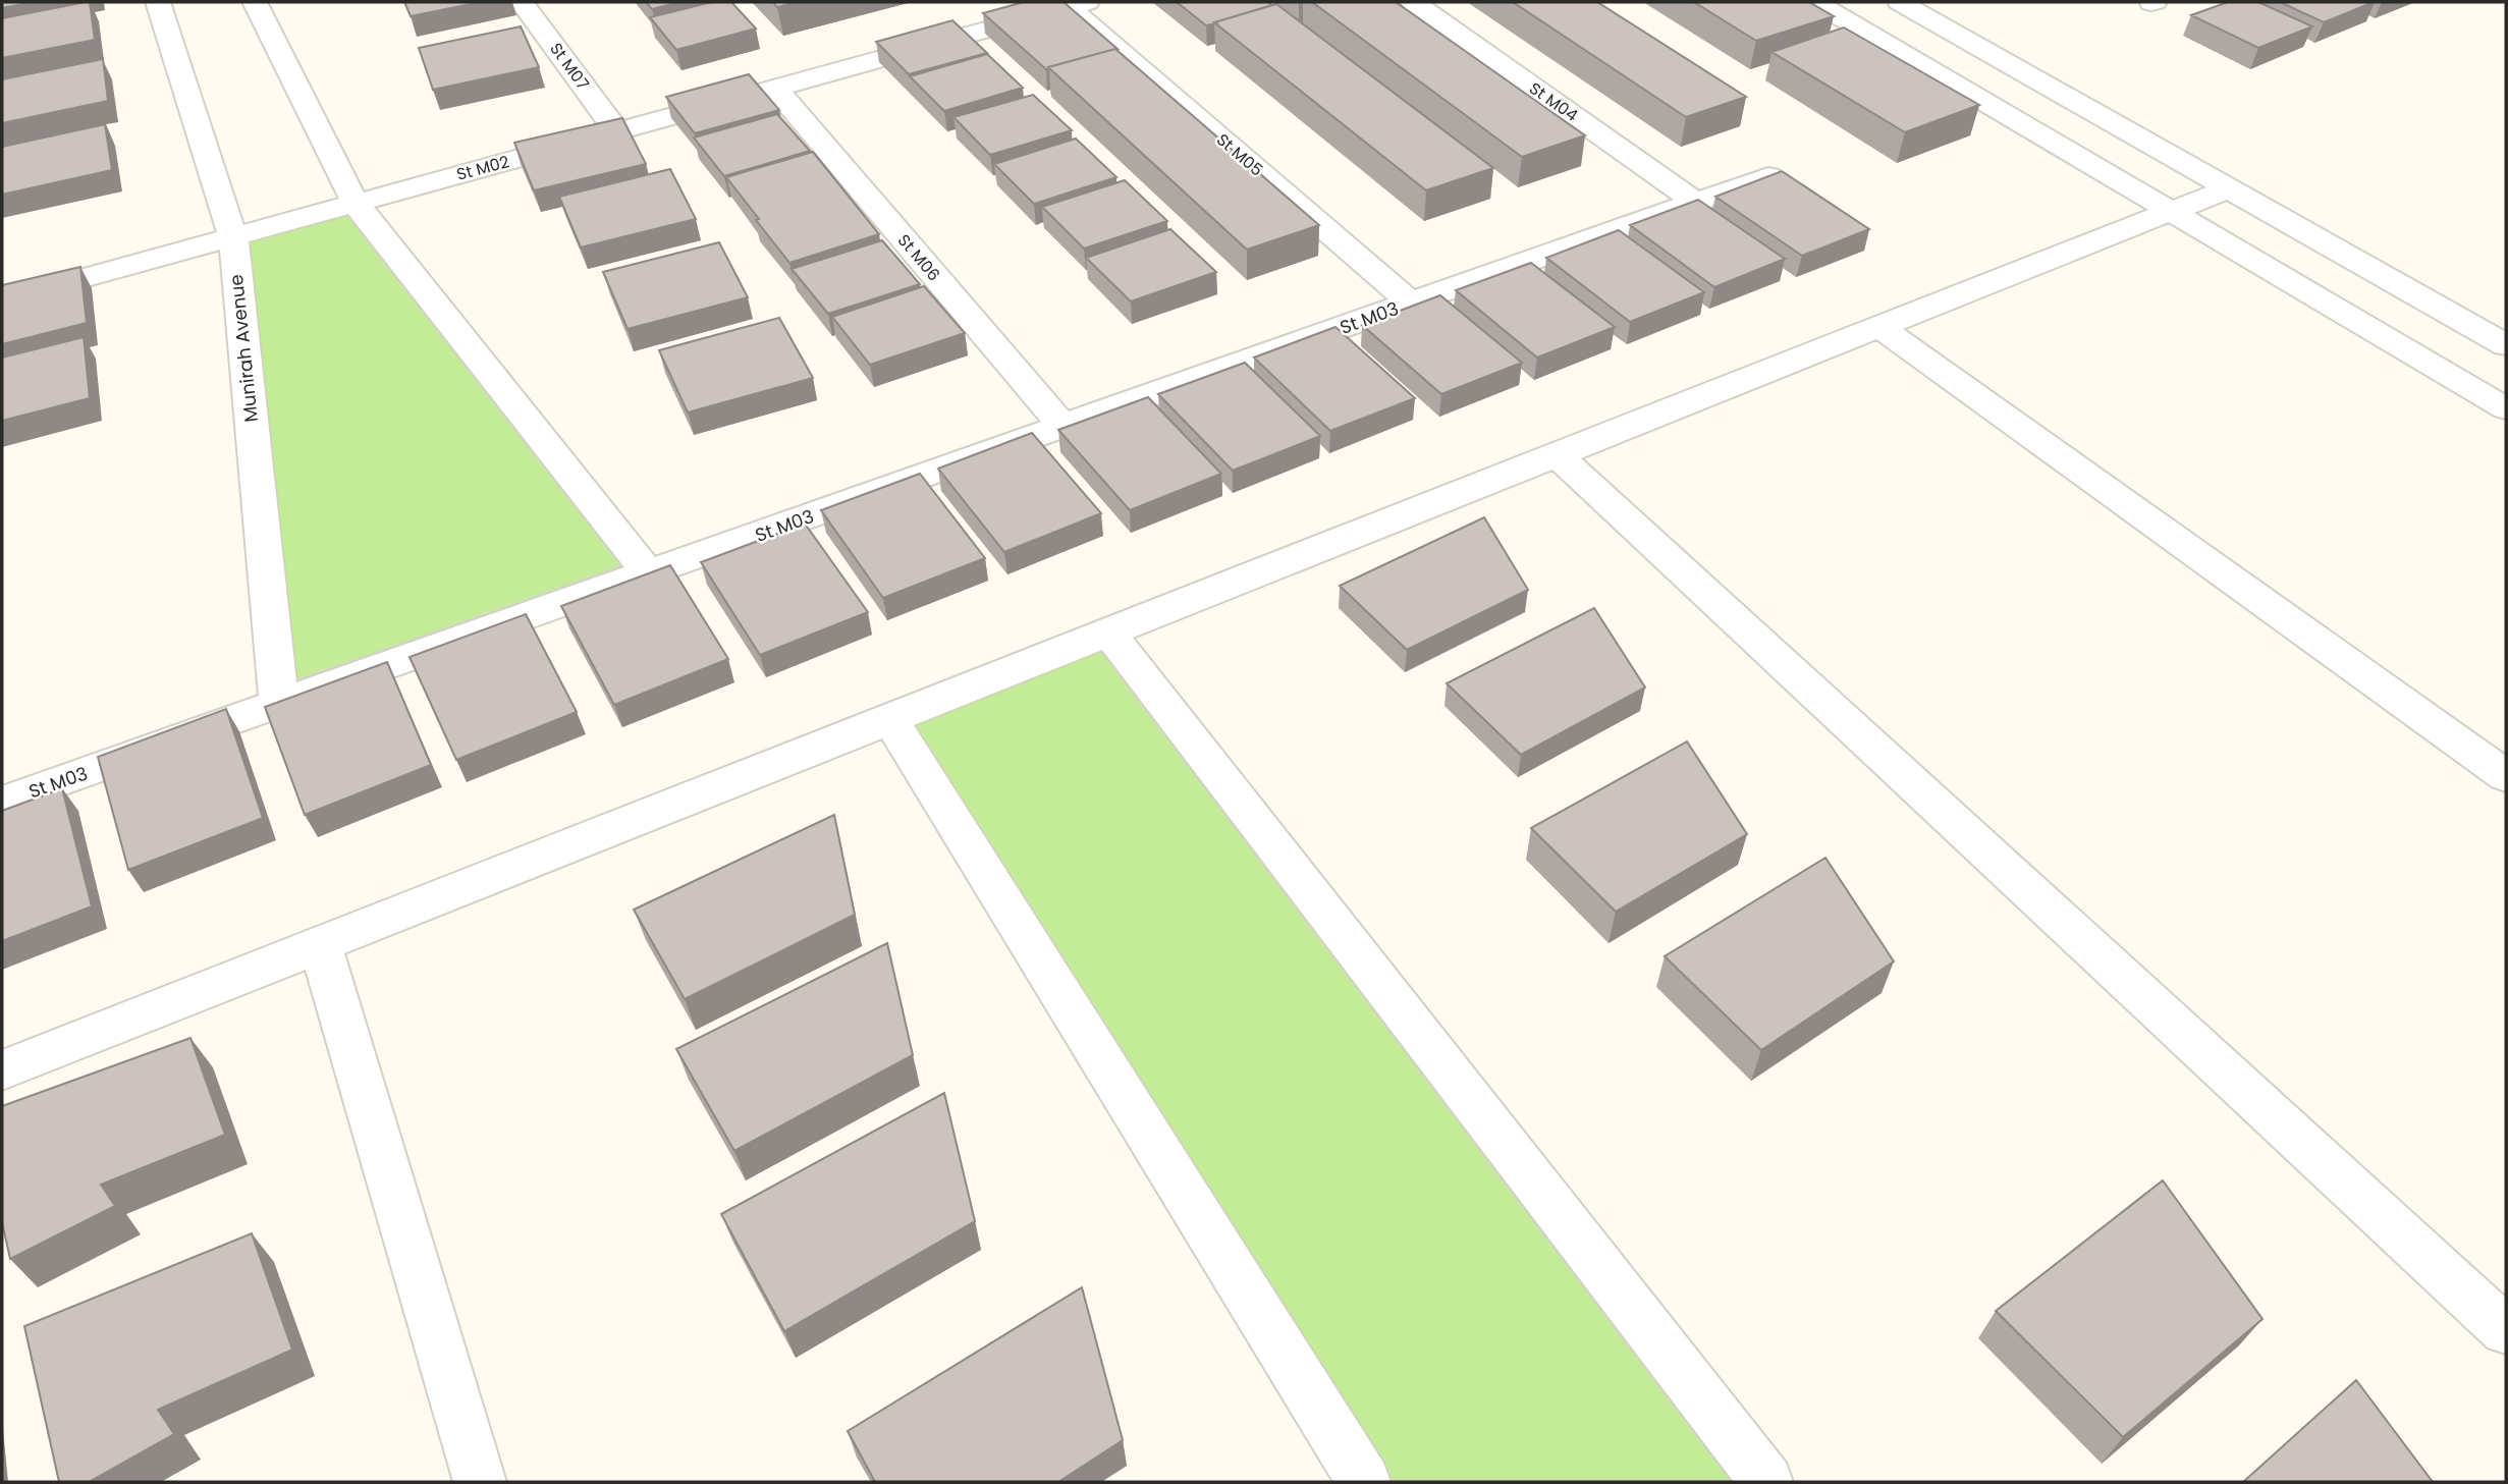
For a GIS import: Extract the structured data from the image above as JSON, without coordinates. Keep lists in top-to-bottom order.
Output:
{
  "streets": {
    "street": [
      "St M07",
      "St M04",
      "St M05",
      "St M02",
      "St M06",
      "St M03",
      "Munirah Avenue"
    ]
  },
  "crossings": [
    ["St M07", "St M02"],
    ["St M04", "St M03"],
    ["St M05", "St M02"],
    ["St M05", "St M03"],
    ["St M02", "St M06"],
    ["St M02", "Munirah Avenue"],
    ["St M06", "St M03"],
    ["St M03", "Munirah Avenue"]
  ]
}
